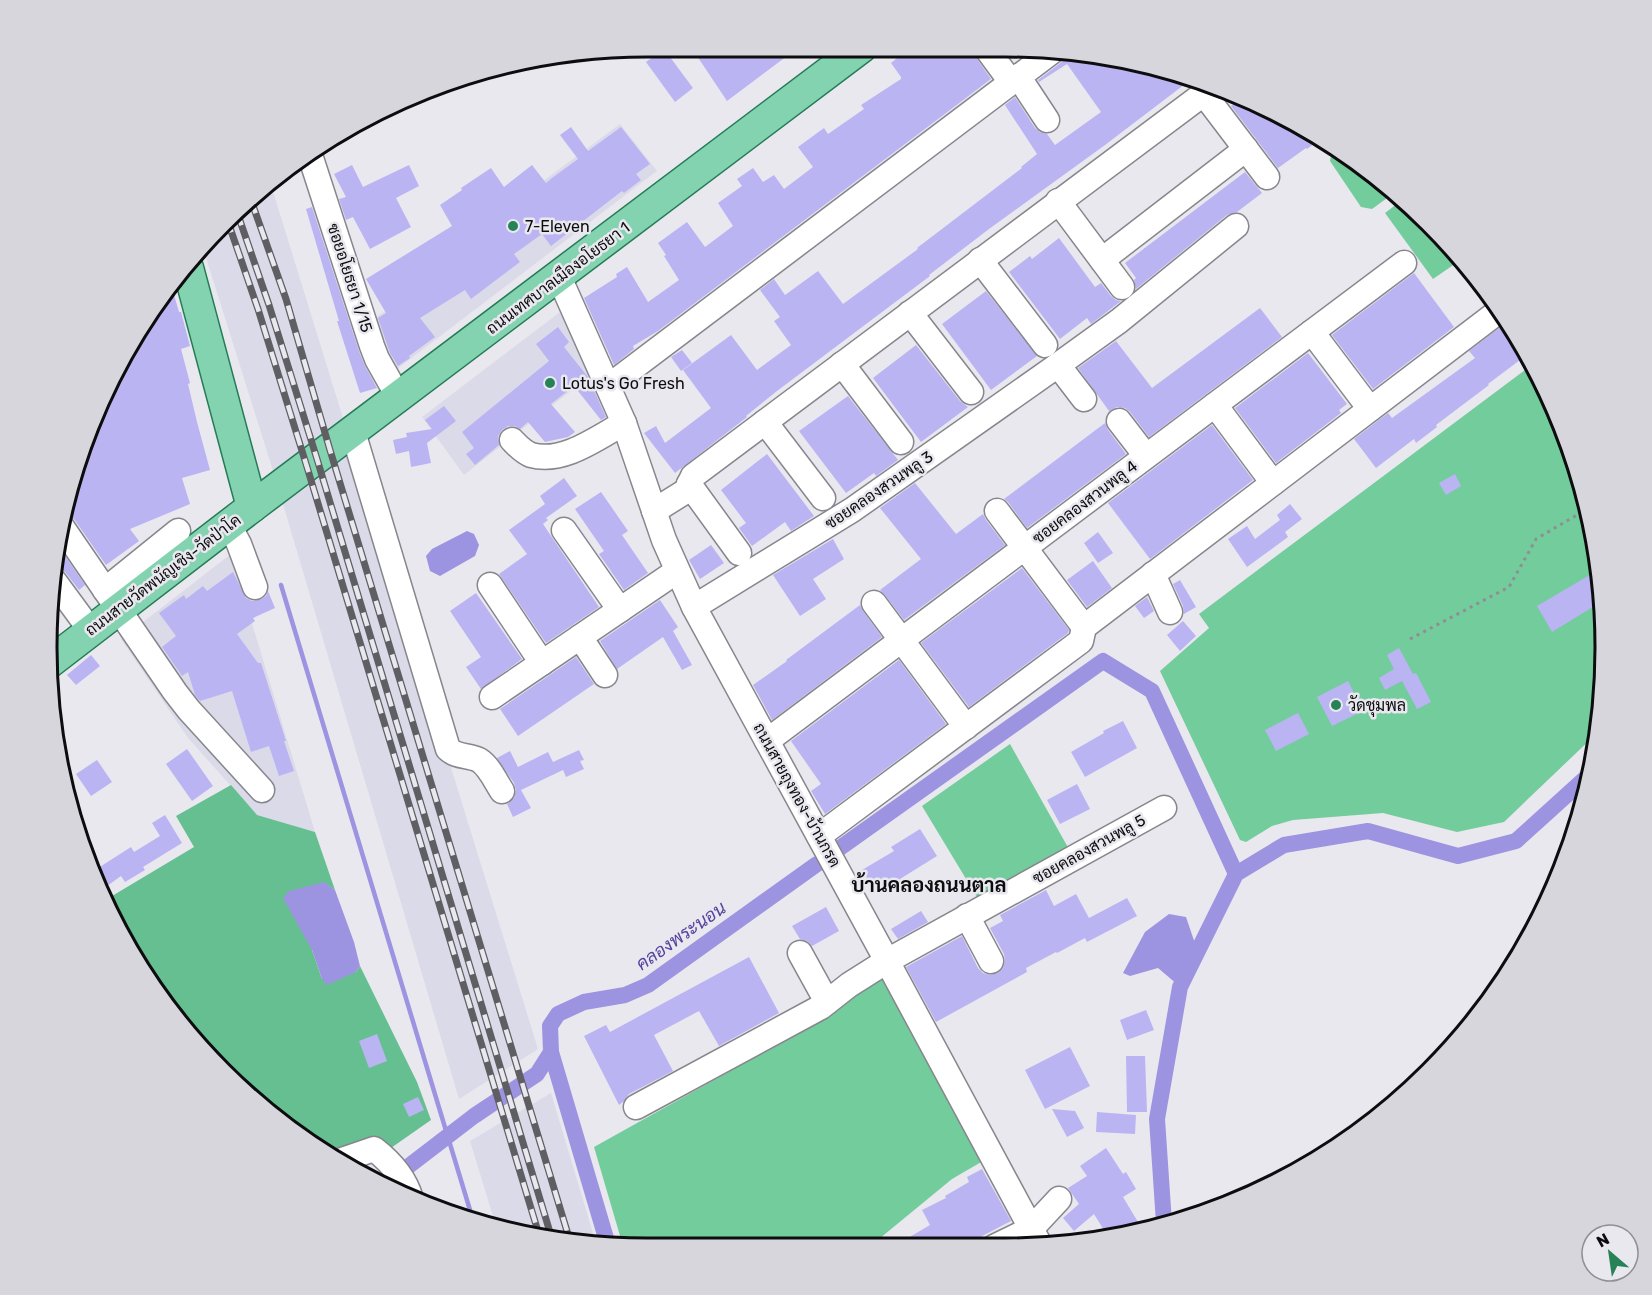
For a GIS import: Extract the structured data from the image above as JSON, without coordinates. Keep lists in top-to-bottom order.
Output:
{
  "streets": {
    "main road": ["ถนนเทศบาลเมืองอโยธยา 1", "ถนนสายวัดพนัญเชิง-วัดป่าโค"],
    "street": [
      "ซอยอโยธยา 1/15",
      "ซอยคลองสวนพลู 3",
      "ซอยคลองสวนพลู 4",
      "ถนนสายถุงทอง-บ้านกรด",
      "ซอยคลองสวนพลู 5"
    ]
  },
  "crossings": [
    ["ซอยอโยธยา 1/15", "ถนนเทศบาลเมืองอโยธยา 1"],
    ["ถนนเทศบาลเมืองอโยธยา 1", "ถนนสายวัดพนัญเชิง-วัดป่าโค"],
    ["ถนนเทศบาลเมืองอโยธยา 1", "ถนนสายถุงทอง-บ้านกรด"],
    ["ซอยคลองสวนพลู 3", "ถนนสายถุงทอง-บ้านกรด"],
    ["ซอยคลองสวนพลู 4", "ถนนสายถุงทอง-บ้านกรด"],
    ["ถนนสายถุงทอง-บ้านกรด", "ซอยคลองสวนพลู 5"]
  ],
  "districts": ["บ้านคลองถนนตาล"],
  "water": ["คลองพระนอน"],
  "places": ["7-Eleven", "Lotus's Go Fresh", "วัดชุมพล"],
  "north": "top left"
}
